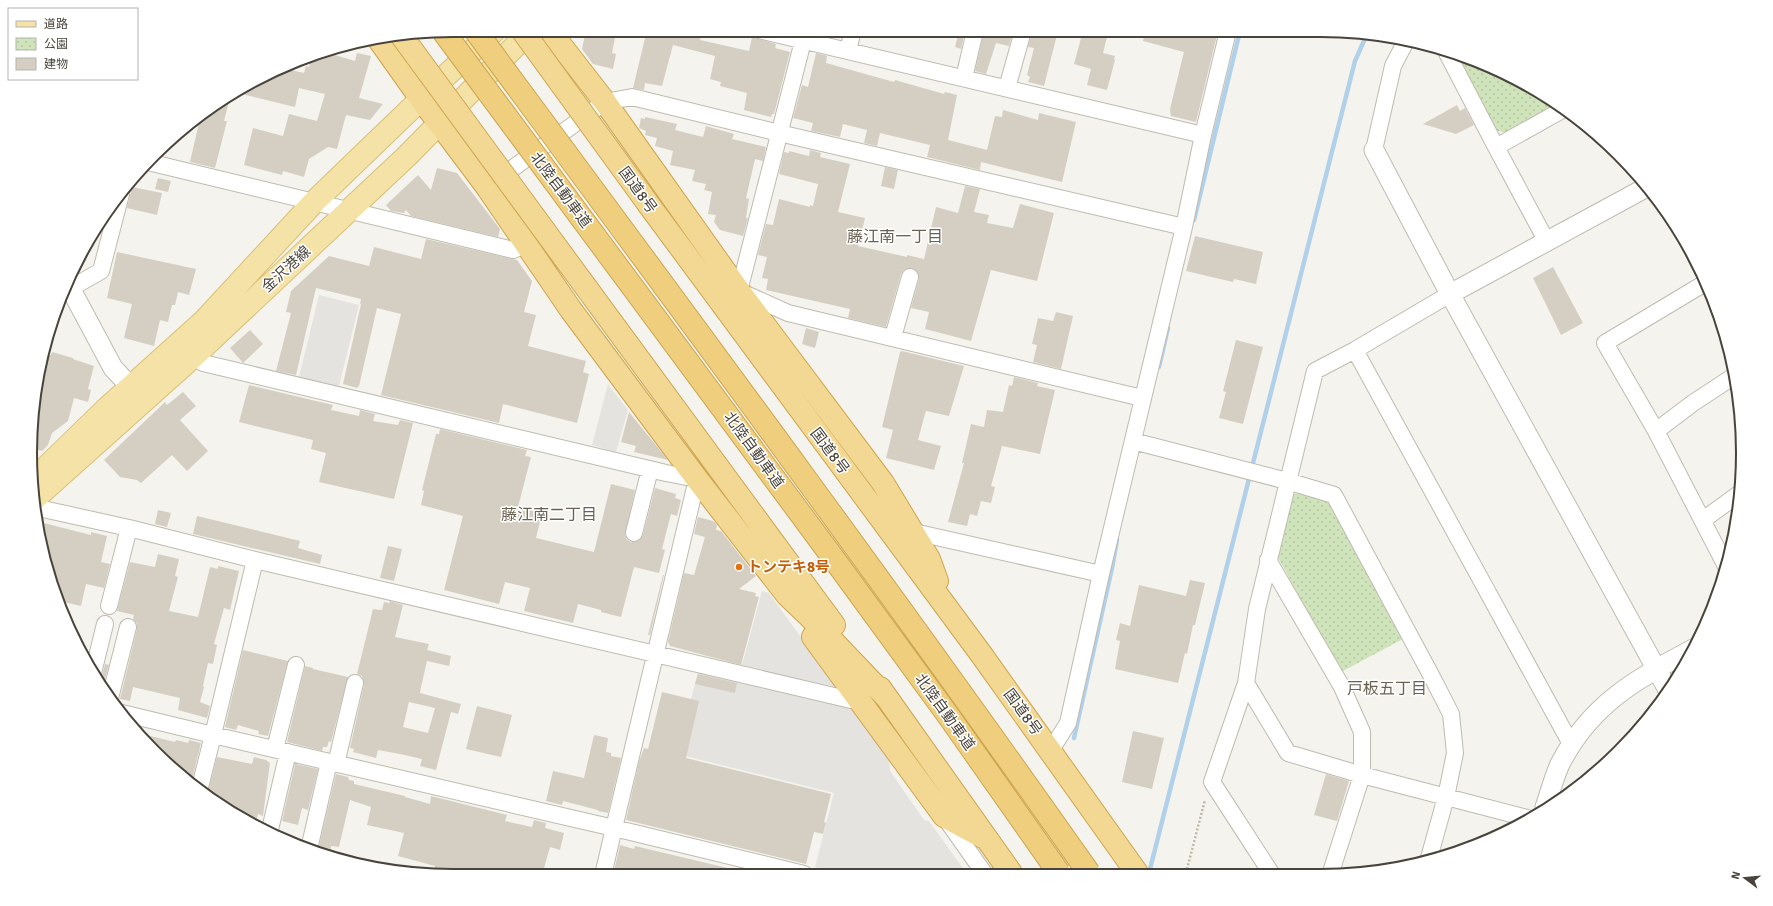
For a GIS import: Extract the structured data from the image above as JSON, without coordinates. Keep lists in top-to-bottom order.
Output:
{
  "streets": {
    "highway": ["北陸自動車道", "国道8号"],
    "main road": ["金沢港線"]
  },
  "districts": ["藤江南一丁目", "藤江南二丁目", "戸板五丁目"],
  "places": ["トンテキ8号"],
  "legend": ["道路", "公園", "建物"],
  "north": "left"
}
